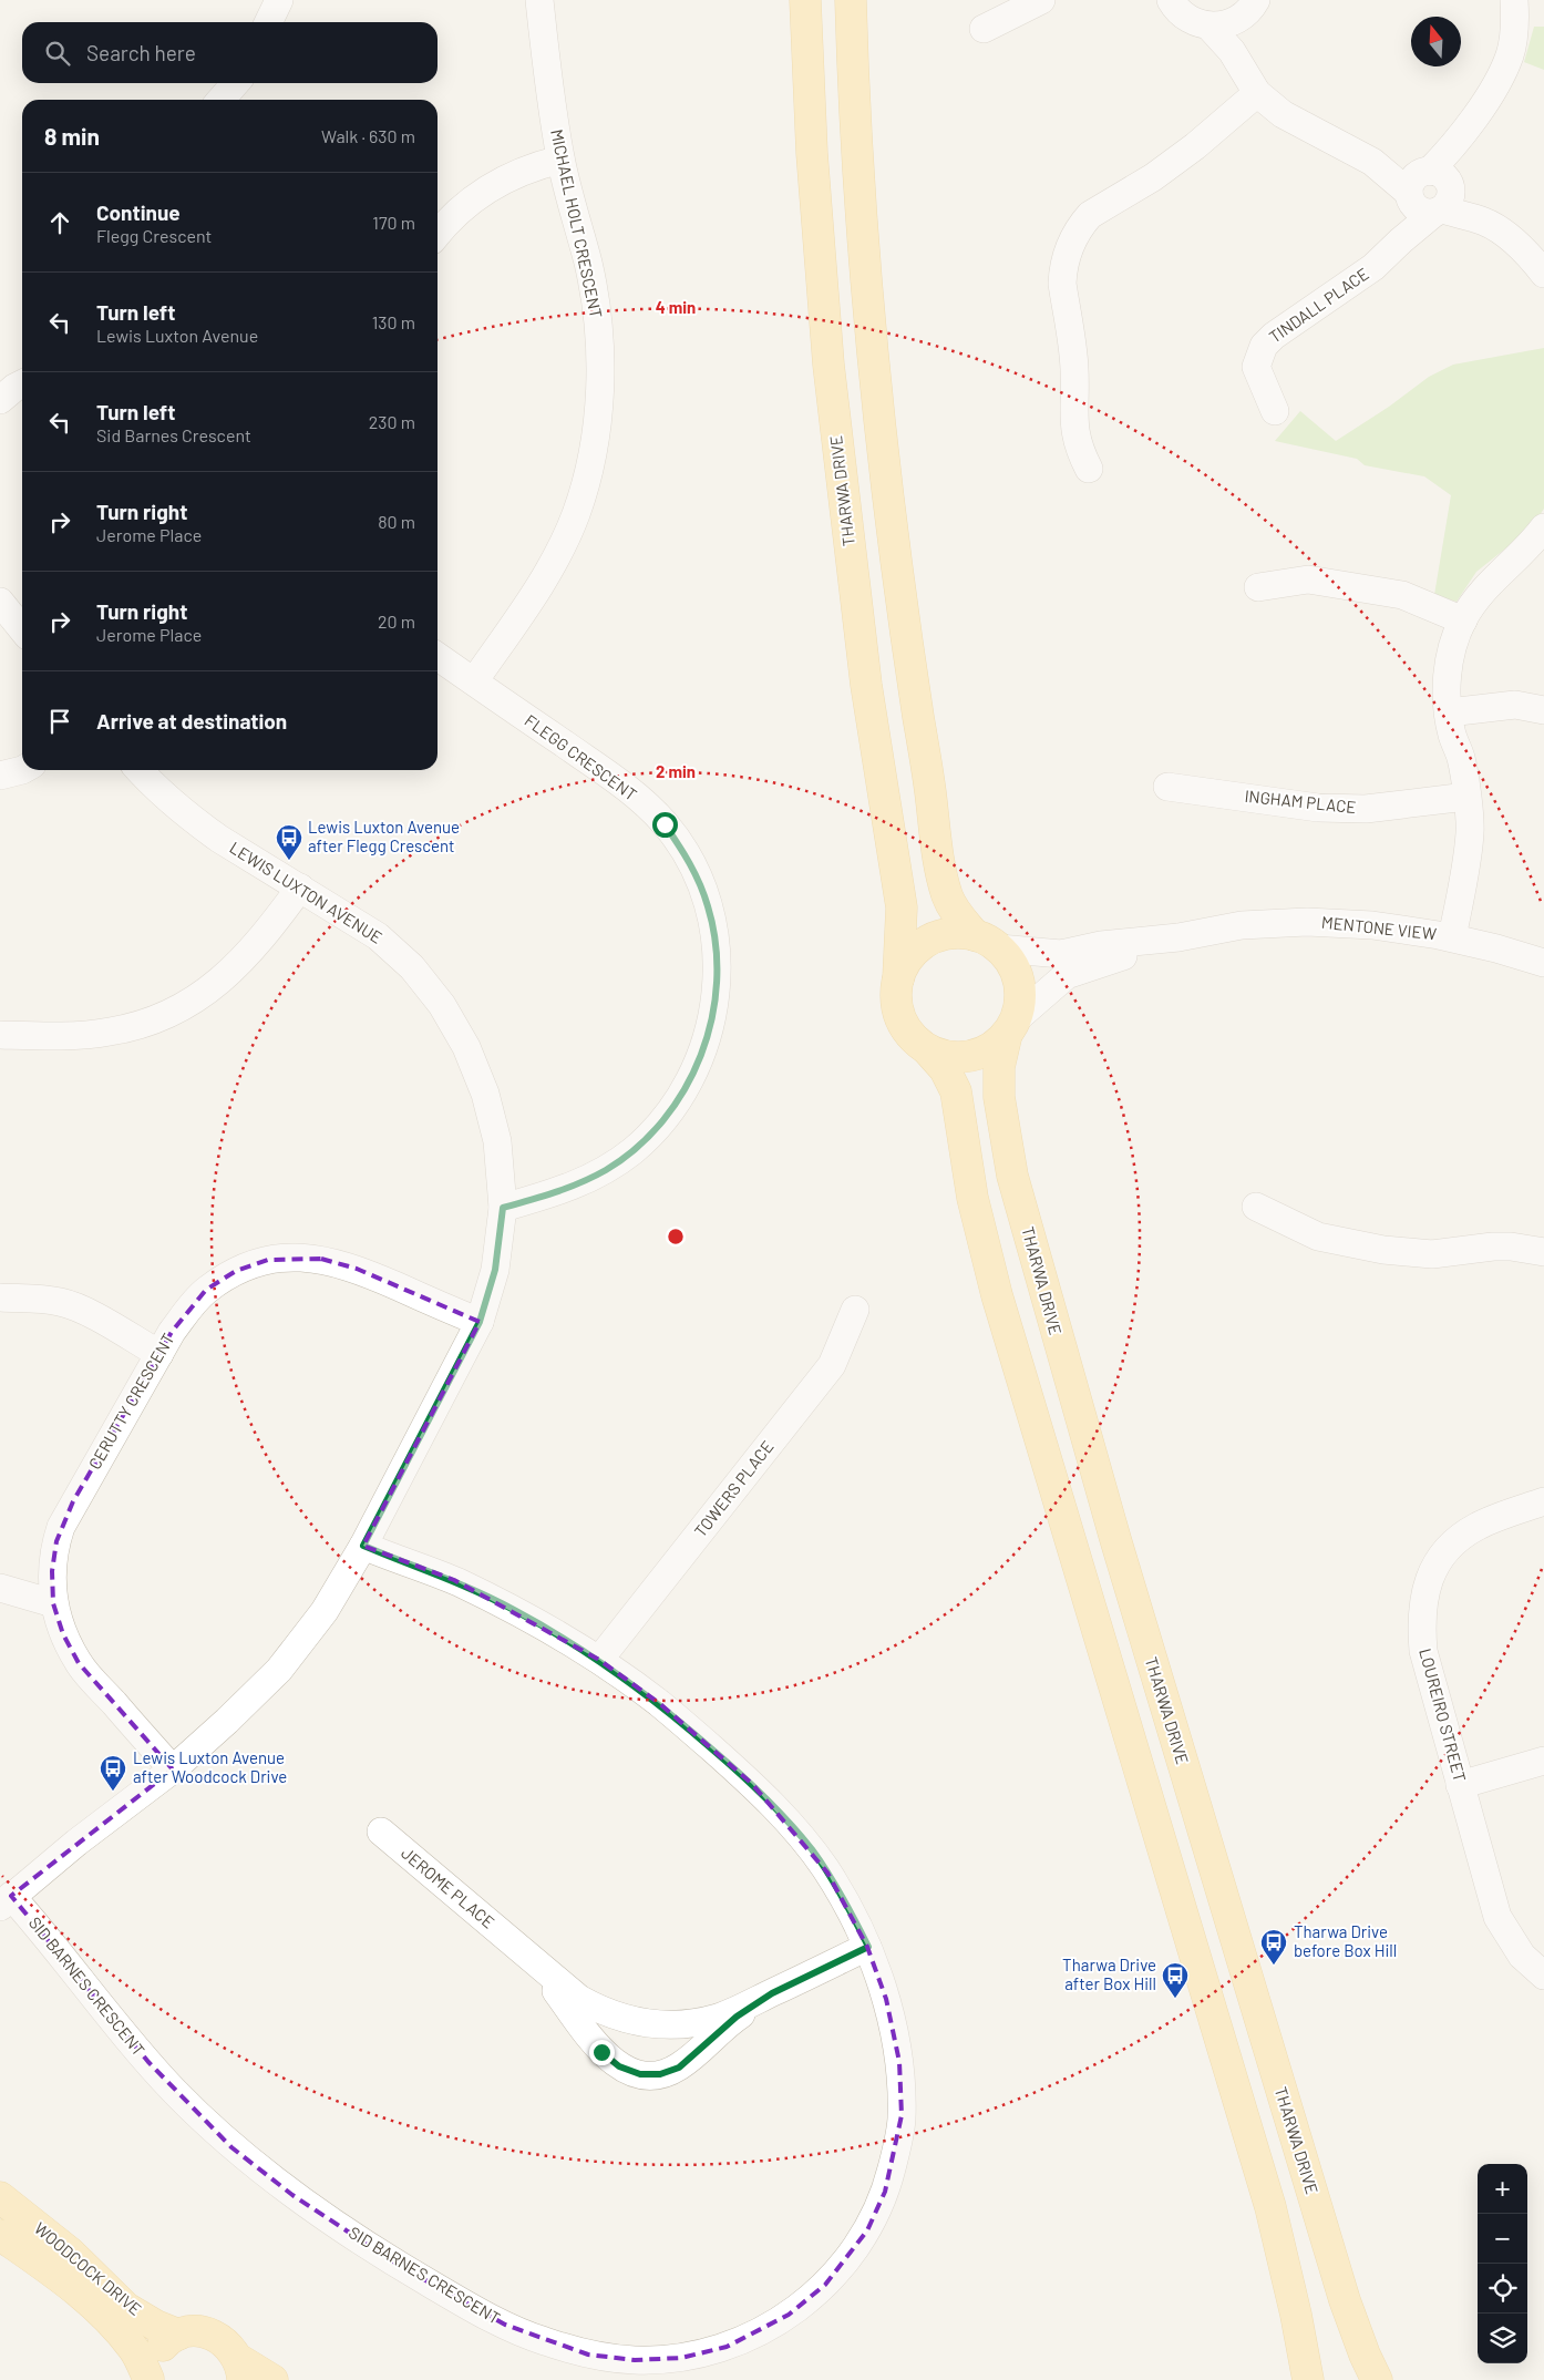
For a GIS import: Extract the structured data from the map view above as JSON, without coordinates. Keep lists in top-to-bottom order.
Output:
{
  "streets": {
    "main road": ["THARWA DRIVE", "WOODCOCK DRIVE"],
    "street": [
      "MICHAEL HOLT CRESCENT",
      "TINDALL PLACE",
      "FLEGG CRESCENT",
      "INGHAM PLACE",
      "LEWIS LUXTON AVENUE",
      "MENTONE VIEW",
      "CERUTTY CRESCENT",
      "TOWERS PLACE",
      "LOUREIRO STREET",
      "JEROME PLACE",
      "SID BARNES CRESCENT"
    ]
  },
  "crossings": [
    ["MICHAEL HOLT CRESCENT", "FLEGG CRESCENT"],
    ["THARWA DRIVE", "MENTONE VIEW"],
    ["FLEGG CRESCENT", "LEWIS LUXTON AVENUE"],
    ["LEWIS LUXTON AVENUE", "CERUTTY CRESCENT"],
    ["LEWIS LUXTON AVENUE", "SID BARNES CRESCENT"],
    ["TOWERS PLACE", "SID BARNES CRESCENT"],
    ["JEROME PLACE", "SID BARNES CRESCENT"]
  ],
  "places": {
    "bus stop": [
      "Lewis Luxton Avenue after Flegg Crescent",
      "Lewis Luxton Avenue after Woodcock Drive",
      "Tharwa Drive before Box Hill",
      "Tharwa Drive after Box Hill"
    ]
  },
  "north": "top",
  "page": {
    "search": "Search here",
    "heading": ["8 min", "Walk · 630 m"],
    "list": [
      ["Continue", "Flegg Crescent", "170 m"],
      ["Turn left", "Lewis Luxton Avenue", "130 m"],
      ["Turn left", "Sid Barnes Crescent", "230 m"],
      ["Turn right", "Jerome Place", "80 m"],
      ["Turn right", "Jerome Place", "20 m"],
      "Arrive at destination"
    ],
    "map_buttons": ["+", "−"]
  },
  "rings": ["4 min", "2 min"]
}
